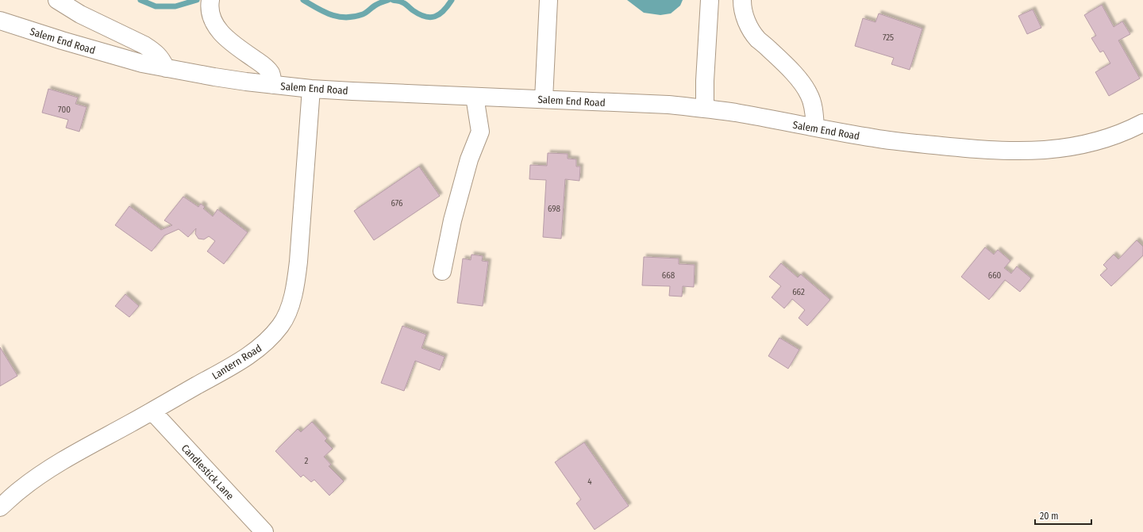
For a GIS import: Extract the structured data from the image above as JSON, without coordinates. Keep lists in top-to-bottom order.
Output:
{
  "streets": {
    "street": ["Salem End Road", "Lantern Road", "Candlestick Lane"]
  },
  "crossings": [
    ["Salem End Road", "Lantern Road"],
    ["Lantern Road", "Candlestick Lane"]
  ],
  "house_numbers": [
    "725",
    "700",
    "676",
    "698",
    "668",
    "660",
    "662",
    "2",
    "4"
  ],
  "scale_bar": "20 m"
}
